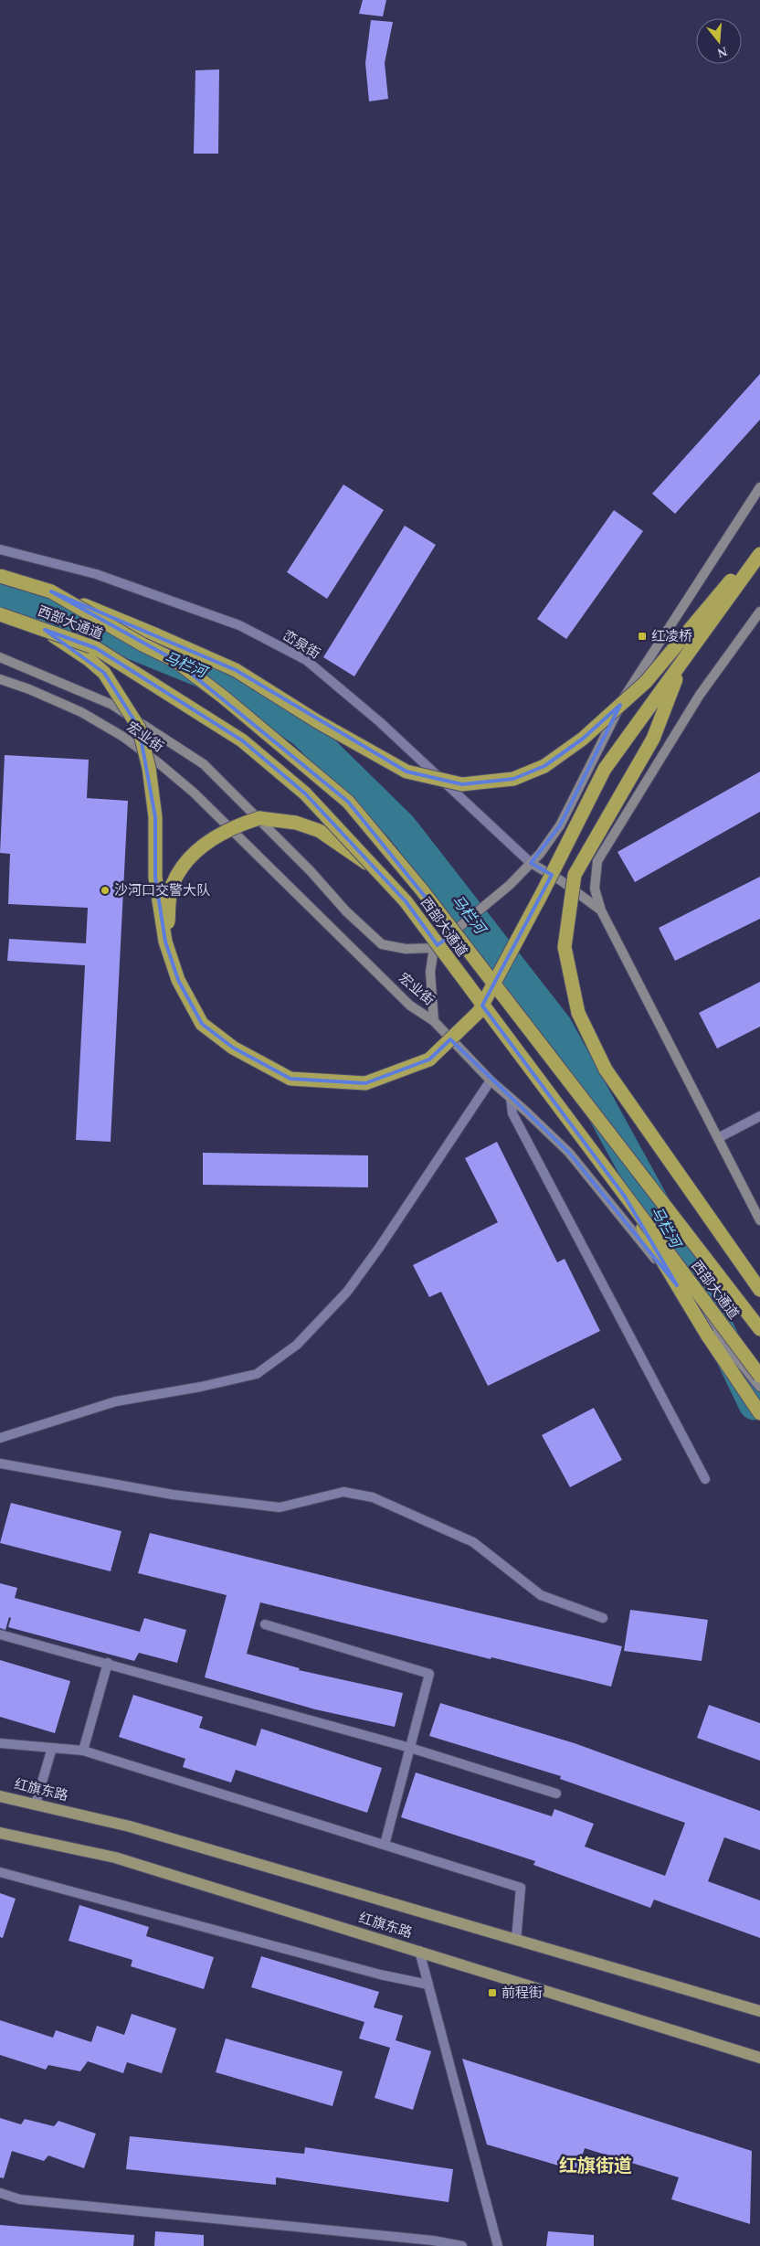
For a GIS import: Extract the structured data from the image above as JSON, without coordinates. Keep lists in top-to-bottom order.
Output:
{
  "streets": {
    "highway": ["西部大通道"],
    "main road": ["宏业街", "红旗东路"],
    "street": ["峦泉街"]
  },
  "districts": ["红旗街道"],
  "water": ["马栏河"],
  "places": {
    "transit": ["红凌桥", "前程街"],
    "other": ["沙河口交警大队"]
  },
  "north": "bottom"
}
